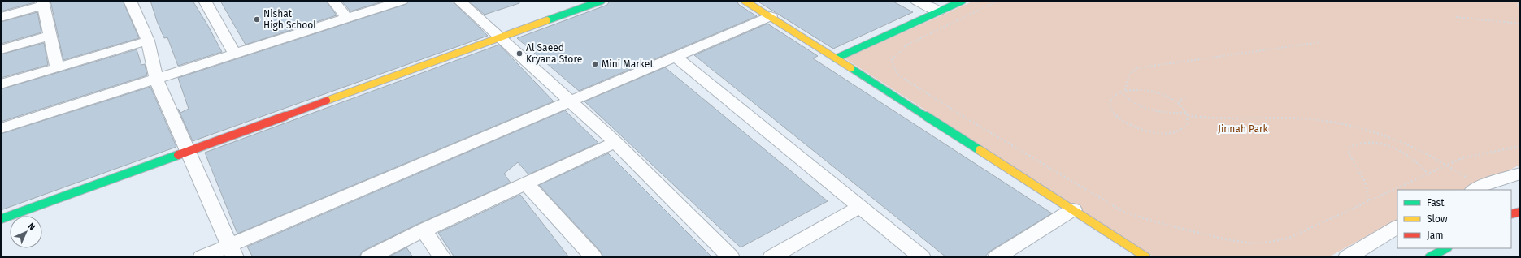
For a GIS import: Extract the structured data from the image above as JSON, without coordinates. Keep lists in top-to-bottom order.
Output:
{
  "parks": ["Jinnah Park"],
  "places": ["Nishat High School", "Al Saeed Kryana Store", "Mini Market"],
  "legend": ["Fast", "Slow", "Jam"],
  "north": "top right"
}
